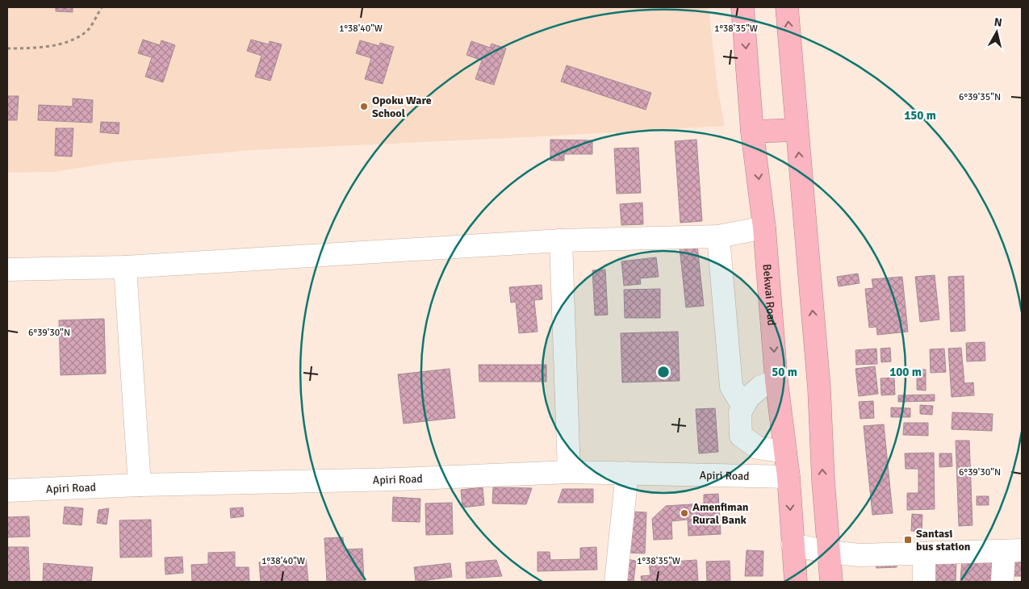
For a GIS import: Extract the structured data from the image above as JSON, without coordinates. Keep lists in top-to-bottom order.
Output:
{
  "streets": {
    "highway": ["Bekwai Road"],
    "street": ["Apiri Road"]
  },
  "crossings": [
    ["Bekwai Road", "Apiri Road"]
  ],
  "places": {
    "other": ["Opoku Ware School", "Amenfiman Rural Bank"],
    "transit": ["Santasi bus station"]
  },
  "north": "top",
  "coordinates": [
    "1°38'40\"W",
    "1°38'35\"W",
    "6°39'35\"N",
    "6°39'30\"N"
  ],
  "rings": ["150 m", "50 m", "100 m"]
}
